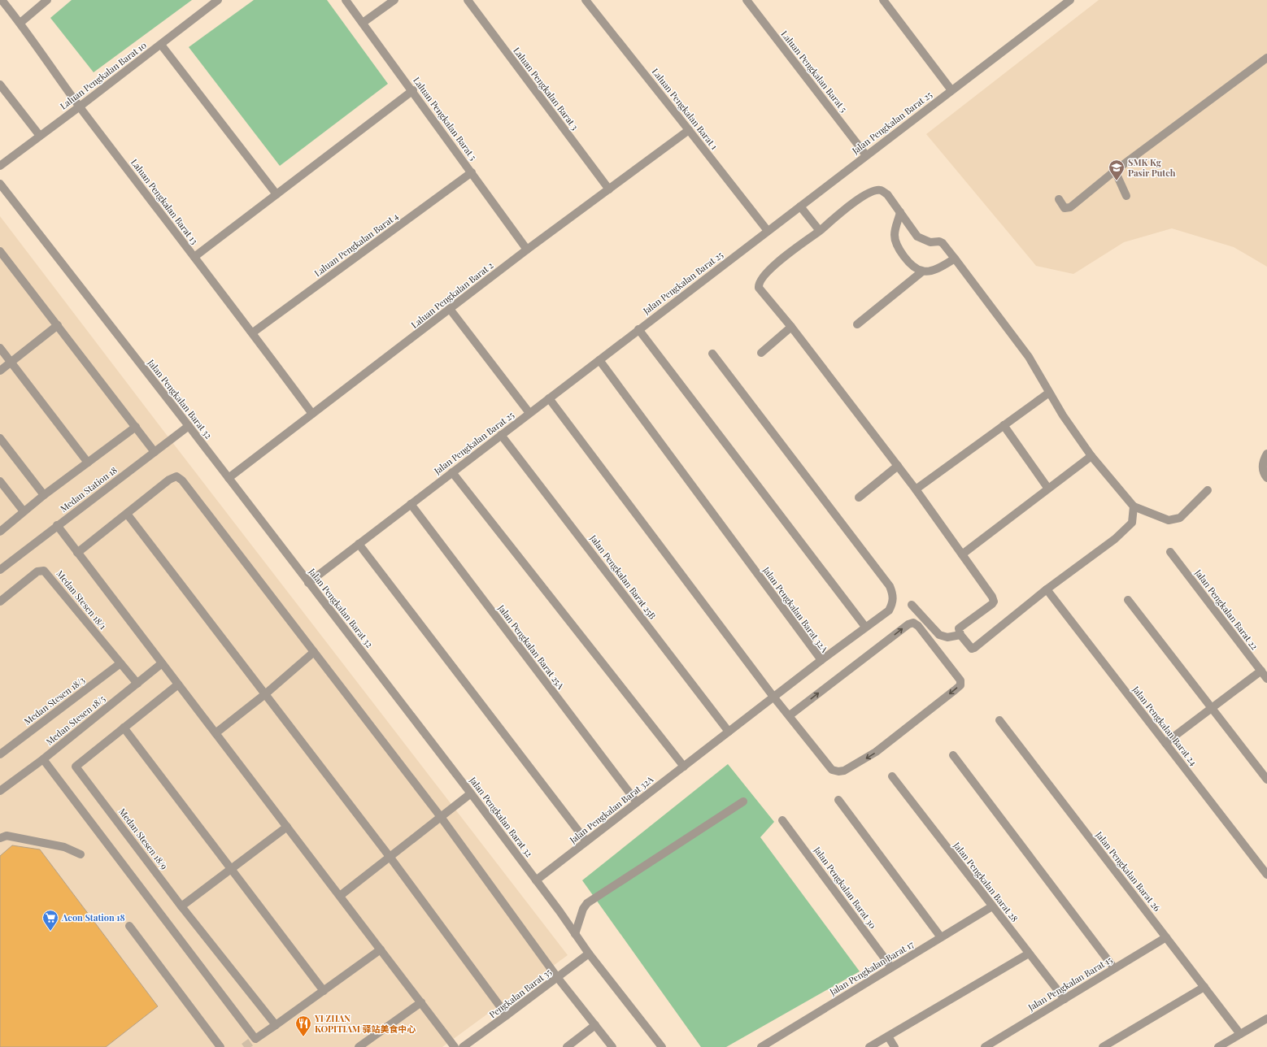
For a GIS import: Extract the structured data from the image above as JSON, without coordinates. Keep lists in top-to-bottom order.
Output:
{
  "streets": {
    "street": [
      "Laluan Pengkalan Barat 5",
      "Laluan Pengkalan Barat 10",
      "Laluan Pengkalan Barat 3",
      "Laluan Pengkalan Barat 1",
      "Jalan Pengkalan Barat 25",
      "Laluan Pengkalan Barat 13",
      "Laluan Pengkalan Barat 4",
      "Laluan Pengkalan Barat 2",
      "Jalan Pengkalan Barat 32",
      "Medan Station 18",
      "Jalan Pengkalan Barat 25B",
      "Medan Stesen 18/1",
      "Jalan Pengkalan Barat 32A",
      "Jalan Pengkalan Barat 22",
      "Jalan Pengkalan Barat 25A",
      "Medan Stesen 18/3",
      "Medan Stesen 18/5",
      "Jalan Pengkalan Barat 24",
      "Medan Stesen 18/9",
      "Jalan Pengkalan Barat 26",
      "Jalan Pengkalan Barat 28",
      "Jalan Pengkalan Barat 30",
      "Jalan Pengkalan Barat 17",
      "Jalan Pengkalan Barat 15",
      "Pengkalan Barat 35"
    ]
  },
  "crossings": [
    ["Laluan Pengkalan Barat 5", "Jalan Pengkalan Barat 25"],
    ["Laluan Pengkalan Barat 5", "Laluan Pengkalan Barat 4"],
    ["Laluan Pengkalan Barat 5", "Laluan Pengkalan Barat 2"],
    ["Laluan Pengkalan Barat 10", "Laluan Pengkalan Barat 13"],
    ["Laluan Pengkalan Barat 3", "Laluan Pengkalan Barat 2"],
    ["Laluan Pengkalan Barat 1", "Jalan Pengkalan Barat 25"],
    ["Laluan Pengkalan Barat 1", "Laluan Pengkalan Barat 2"],
    ["Jalan Pengkalan Barat 25", "Jalan Pengkalan Barat 32"],
    ["Jalan Pengkalan Barat 25", "Jalan Pengkalan Barat 25B"],
    ["Jalan Pengkalan Barat 25", "Jalan Pengkalan Barat 32A"],
    ["Jalan Pengkalan Barat 25", "Jalan Pengkalan Barat 25A"],
    ["Laluan Pengkalan Barat 13", "Laluan Pengkalan Barat 4"],
    ["Laluan Pengkalan Barat 13", "Laluan Pengkalan Barat 2"],
    ["Laluan Pengkalan Barat 2", "Jalan Pengkalan Barat 32"],
    ["Jalan Pengkalan Barat 32", "Medan Station 18"],
    ["Jalan Pengkalan Barat 32", "Jalan Pengkalan Barat 32A"],
    ["Jalan Pengkalan Barat 32", "Pengkalan Barat 35"],
    ["Jalan Pengkalan Barat 25B", "Jalan Pengkalan Barat 32A"],
    ["Medan Stesen 18/1", "Medan Stesen 18/3"],
    ["Medan Stesen 18/1", "Medan Stesen 18/5"],
    ["Jalan Pengkalan Barat 32A", "Jalan Pengkalan Barat 25A"],
    ["Jalan Pengkalan Barat 26", "Jalan Pengkalan Barat 15"],
    ["Jalan Pengkalan Barat 28", "Jalan Pengkalan Barat 17"],
    ["Jalan Pengkalan Barat 28", "Jalan Pengkalan Barat 15"],
    ["Jalan Pengkalan Barat 30", "Jalan Pengkalan Barat 17"]
  ],
  "places": {
    "school or university": ["SMK Kg Pasir Puteh"],
    "supermarket": ["Aeon Station 18"],
    "restaurant": ["YI ZHAN KOPITIAM 驿站美食中心"]
  }
}
